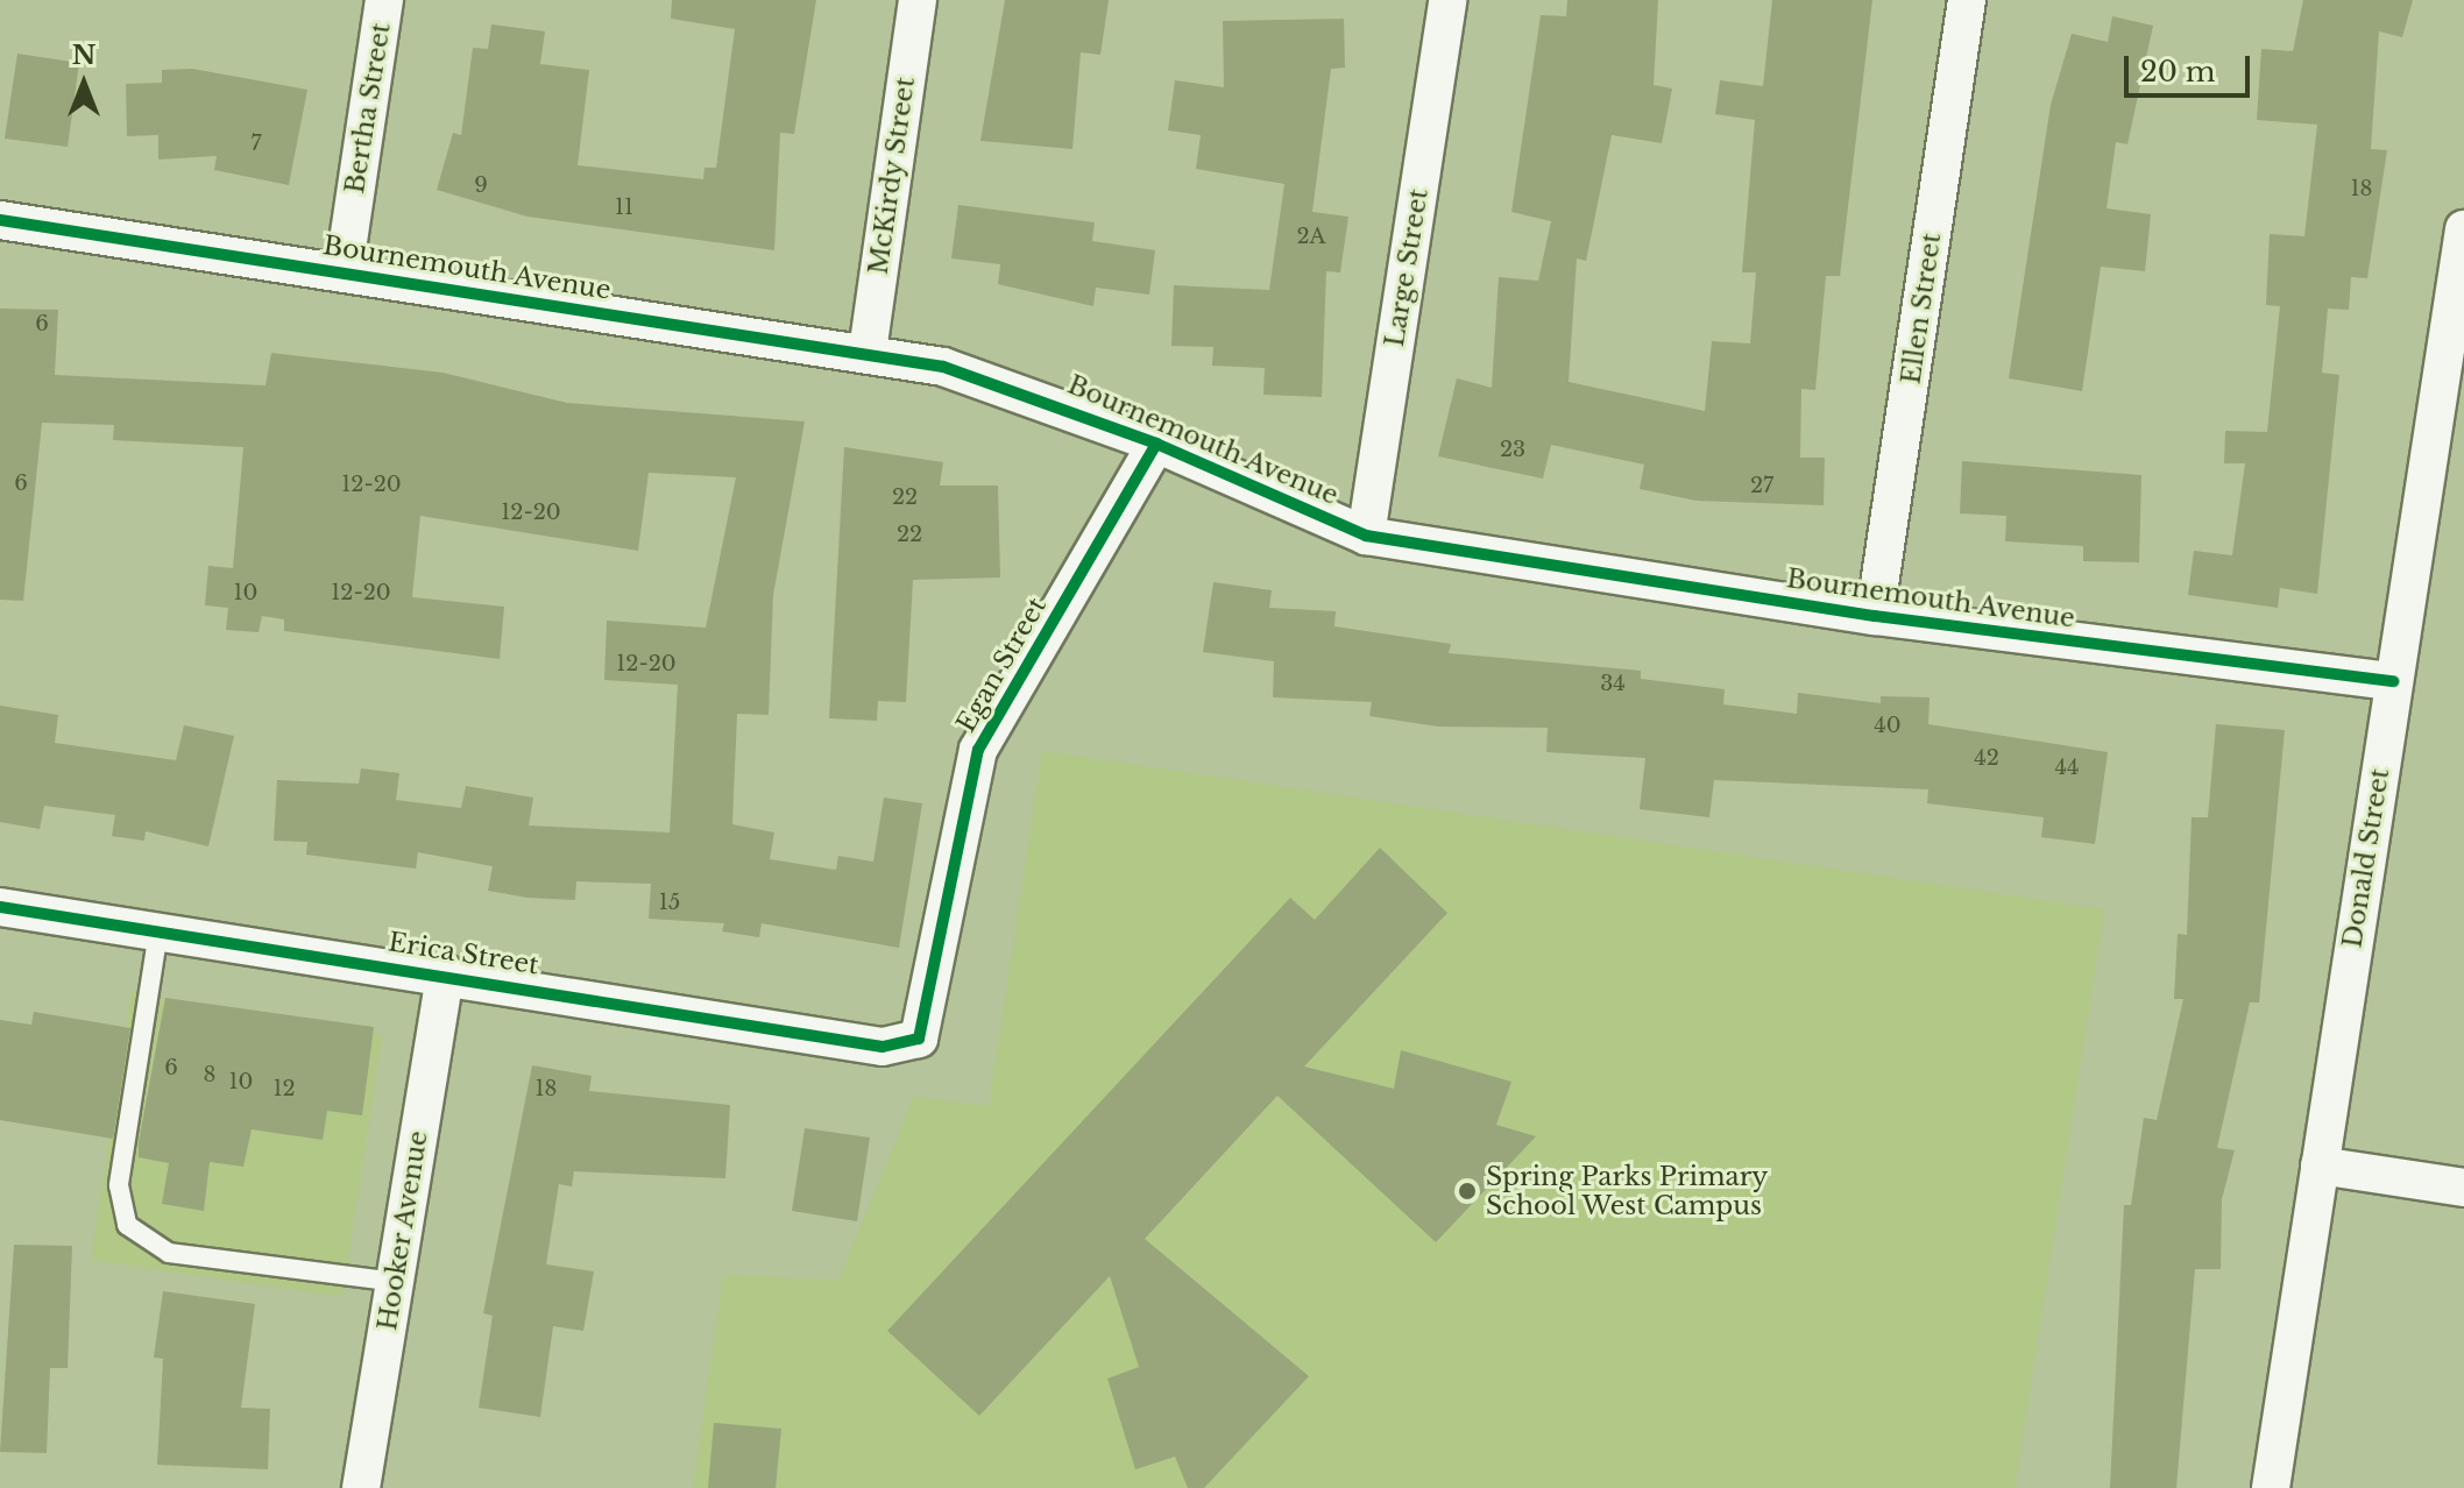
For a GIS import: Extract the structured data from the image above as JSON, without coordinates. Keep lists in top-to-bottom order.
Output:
{
  "streets": {
    "street": [
      "Bertha Street",
      "McKirdy Street",
      "Bournemouth Avenue",
      "Large Street",
      "Ellen Street",
      "Egan Street",
      "Donald Street",
      "Erica Street",
      "Hooker Avenue"
    ]
  },
  "crossings": [
    ["Bertha Street", "Bournemouth Avenue"],
    ["McKirdy Street", "Bournemouth Avenue"],
    ["Bournemouth Avenue", "Large Street"],
    ["Bournemouth Avenue", "Ellen Street"],
    ["Bournemouth Avenue", "Egan Street"],
    ["Bournemouth Avenue", "Donald Street"],
    ["Egan Street", "Erica Street"],
    ["Erica Street", "Hooker Avenue"]
  ],
  "places": ["Spring Parks Primary School West Campus"],
  "house_numbers": [
    "7",
    "9",
    "18",
    "11",
    "2A",
    "6",
    "23",
    "6",
    "12-20",
    "27",
    "22",
    "12-20",
    "22",
    "10",
    "12-20",
    "12-20",
    "34",
    "40",
    "42",
    "44",
    "15",
    "6",
    "8",
    "10",
    "12",
    "18"
  ],
  "scale_bar": "20 m",
  "north": "top"
}
